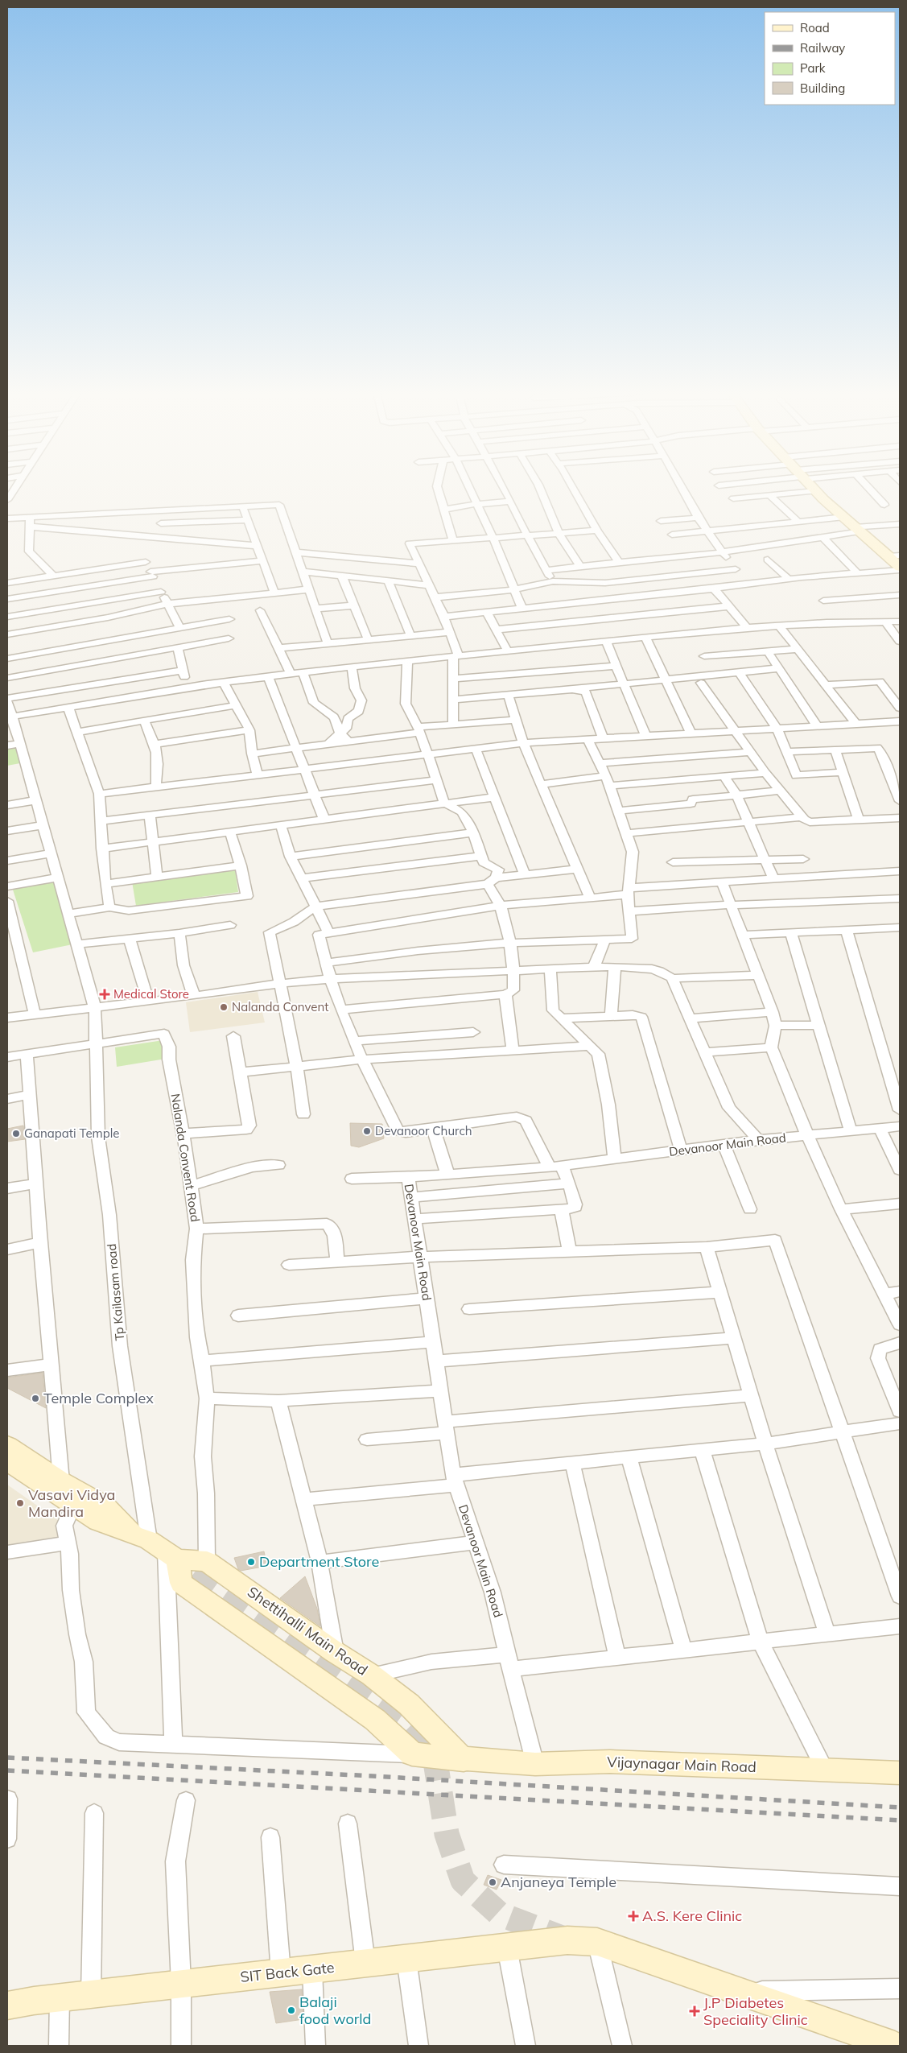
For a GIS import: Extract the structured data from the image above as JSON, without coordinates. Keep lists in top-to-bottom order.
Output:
{
  "streets": {
    "street": [
      "Devanoor Main Road",
      "Nalanda Convent Road",
      "Tp Kailasam road",
      "Shettihalli Main Road",
      "Vijaynagar Main Road",
      "SIT Back Gate"
    ]
  },
  "crossings": [
    ["Devanoor Main Road", "Vijaynagar Main Road"],
    ["Nalanda Convent Road", "Tp Kailasam road"],
    ["Nalanda Convent Road", "Shettihalli Main Road"],
    ["Tp Kailasam road", "Shettihalli Main Road"],
    ["Shettihalli Main Road", "Vijaynagar Main Road"]
  ],
  "places": {
    "health": ["Medical Store", "A.S. Kere Clinic", "J.P Diabetes Speciality Clinic"],
    "other": [
      "Nalanda Convent",
      "Devanoor Church",
      "Ganapati Temple",
      "Temple Complex",
      "Vasavi Vidya Mandira",
      "Department Store",
      "Anjaneya Temple",
      "Balaji food world"
    ]
  },
  "legend": [
    "Road",
    "Railway",
    "Park",
    "Building"
  ]
}
